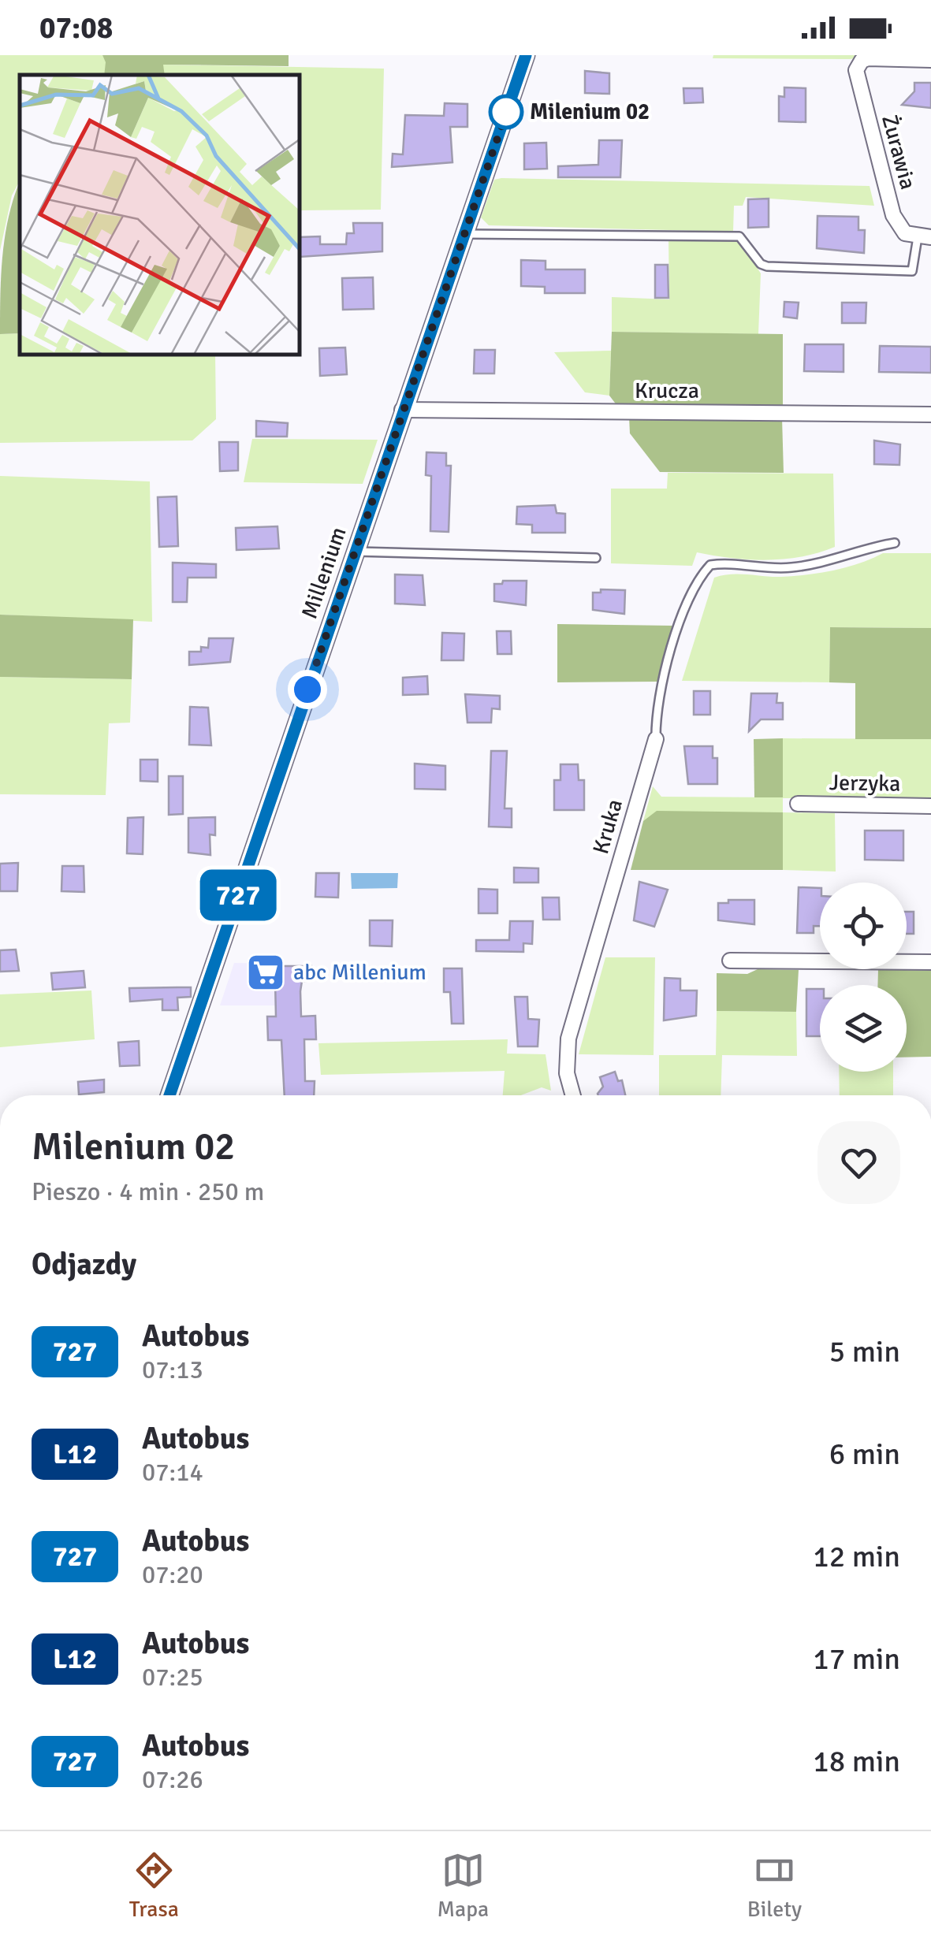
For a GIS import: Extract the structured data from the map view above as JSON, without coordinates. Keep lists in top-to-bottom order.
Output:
{
  "streets": {
    "street": [
      "Żurawia",
      "Krucza",
      "Millenium",
      "Jerzyka",
      "Kruka"
    ]
  },
  "crossings": [
    ["Krucza", "Millenium"]
  ],
  "places": {
    "other": ["Milenium 02"],
    "supermarket": ["abc Millenium"]
  },
  "lines": ["bus line 727"],
  "page": {
    "status": "07:08",
    "on_map": "727",
    "heading": [
      ["Milenium 02", "Pieszo · 4 min · 250 m"],
      "Odjazdy"
    ],
    "list": [
      {
        "mark": "727",
        "name": "Autobus",
        "note": "07:13",
        "value": "5 min"
      },
      {
        "mark": "L12",
        "name": "Autobus",
        "note": "07:14",
        "value": "6 min"
      },
      {
        "mark": "727",
        "name": "Autobus",
        "note": "07:20",
        "value": "12 min"
      },
      {
        "mark": "L12",
        "name": "Autobus",
        "note": "07:25",
        "value": "17 min"
      },
      {
        "mark": "727",
        "name": "Autobus",
        "note": "07:26",
        "value": "18 min"
      }
    ],
    "tabs": ["Trasa", "Mapa", "Bilety"]
  }
}
